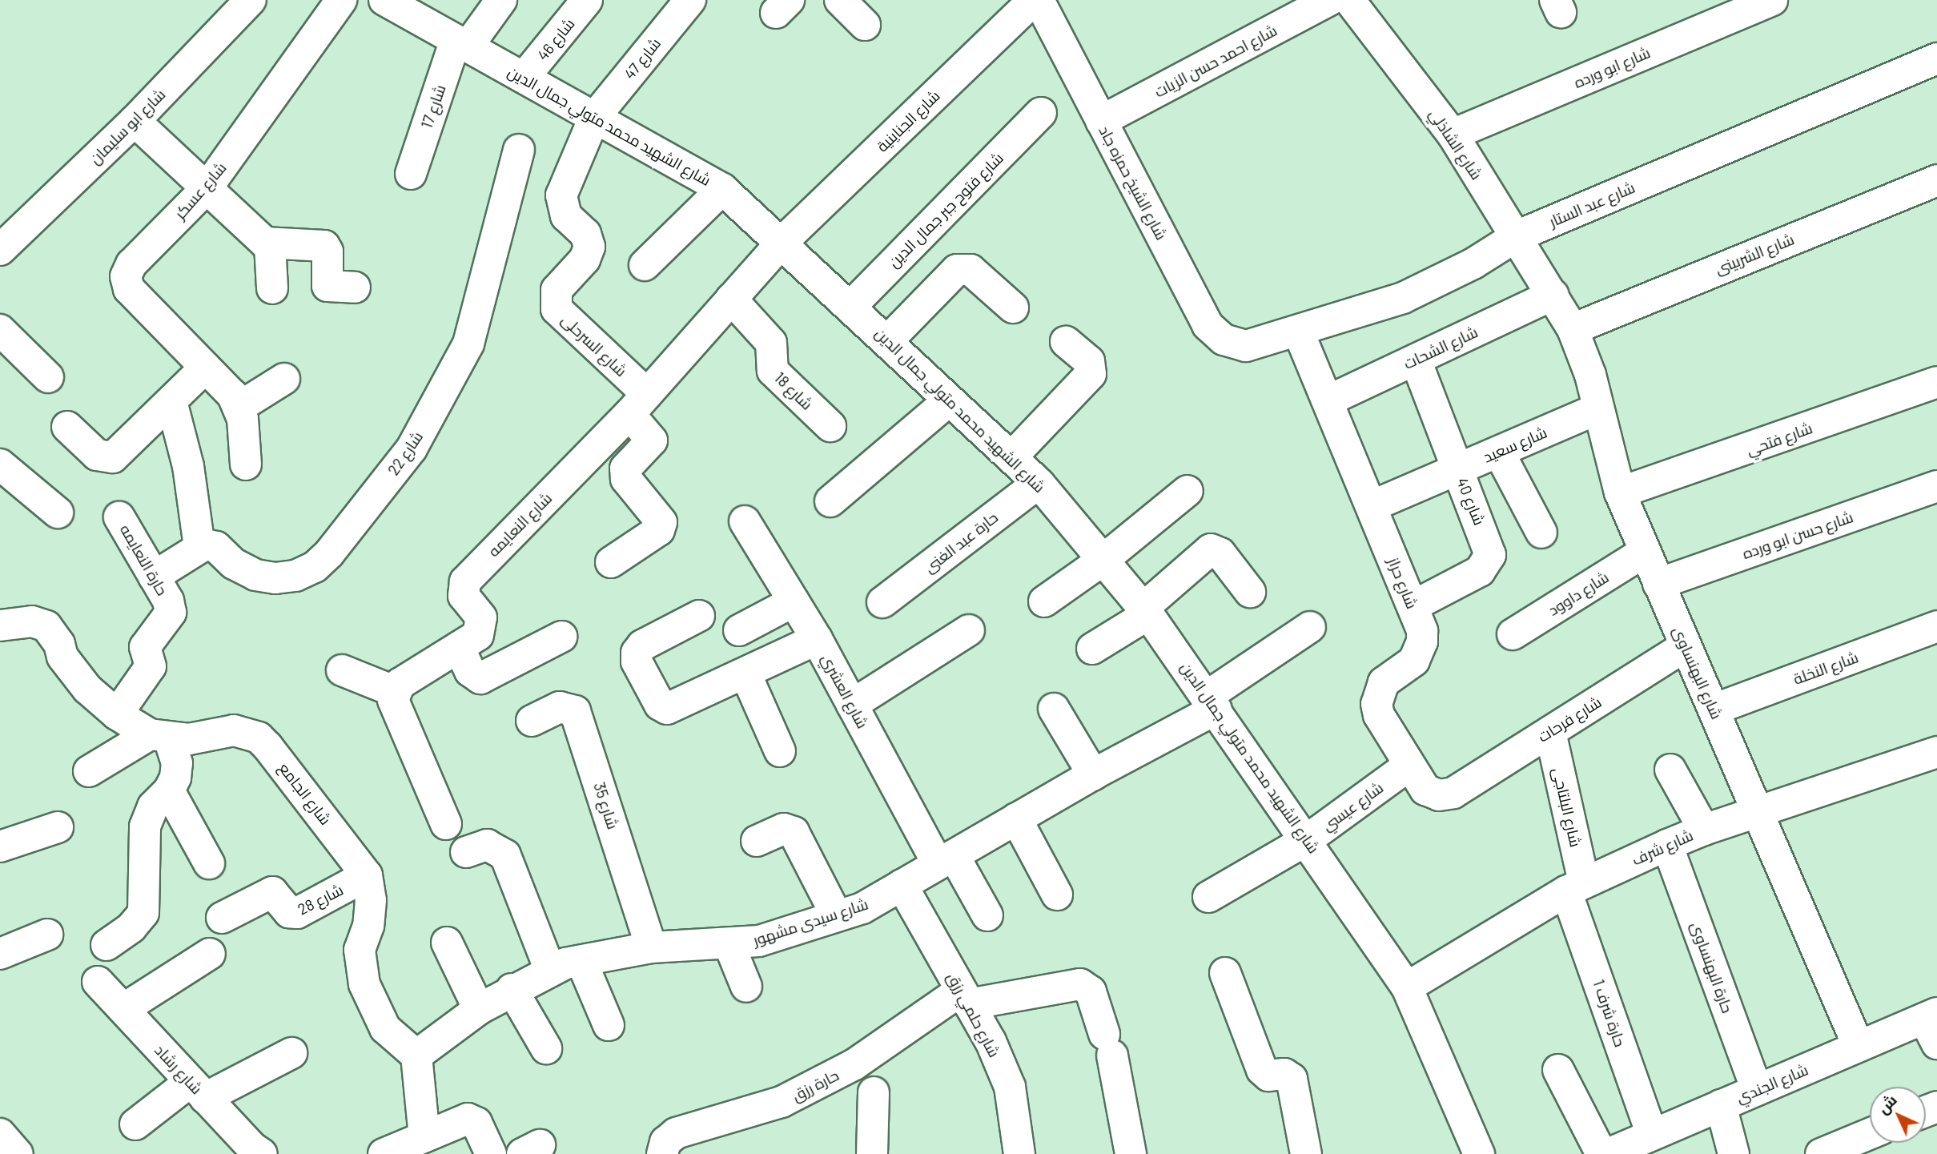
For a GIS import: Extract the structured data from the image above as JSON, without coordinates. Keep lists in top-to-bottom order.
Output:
{
  "streets": {
    "street": [
      "شارع 46",
      "شارع 47",
      "شارع احمد حسن الزيات",
      "شارع ابو ورده",
      "شارع 17",
      "شارع الجناينية",
      "شارع الشهيد محمد متولي جمال الدين",
      "شارع ابو سليمان",
      "شارع الشاذلي",
      "شارع الشيخ حمزه جاد",
      "شارع عسكر",
      "شارع عبد الستار",
      "شارع فتوح جبر جمال الدين",
      "شارع الشربينى",
      "شارع السرحلى",
      "شارع الشحات",
      "شارع 18",
      "شارع فتحي",
      "شارع سعيد",
      "شارع 22",
      "شارع 40",
      "شارع النعايمه",
      "شارع حسن ابو ورده",
      "حارة عبد الغنى",
      "حارة النعايمه",
      "شارع حراز",
      "شارع داوود",
      "شارع النخلة",
      "شارع البهنساوى",
      "شارع العشري",
      "شارع فرحات",
      "شارع الجامع",
      "شارع 35",
      "شارع عيسي",
      "شارع البلتاجى",
      "شارع شرف",
      "شارع 28",
      "شارع سيدى مشهور",
      "حارة البهنساوى",
      "حارة شرف 1",
      "شارع حلمي رزق",
      "شارع رشاد",
      "شارع الجندي",
      "حارة رزق"
    ]
  },
  "crossings": [
    ["شارع 46", "شارع الشهيد محمد متولي جمال الدين"],
    ["شارع 47", "شارع الشهيد محمد متولي جمال الدين"],
    ["شارع 47", "شارع السرحلى"],
    ["شارع احمد حسن الزيات", "شارع الشيخ حمزه جاد"],
    ["شارع ابو ورده", "شارع الشاذلي"],
    ["شارع 17", "شارع الشهيد محمد متولي جمال الدين"],
    ["شارع الجناينية", "شارع الشهيد محمد متولي جمال الدين"],
    ["شارع الجناينية", "شارع النعايمه"],
    ["شارع الشهيد محمد متولي جمال الدين", "شارع فتوح جبر جمال الدين"],
    ["شارع الشهيد محمد متولي جمال الدين", "شارع السرحلى"],
    ["شارع الشهيد محمد متولي جمال الدين", "شارع النعايمه"],
    ["شارع الشهيد محمد متولي جمال الدين", "حارة عبد الغنى"],
    ["شارع الشهيد محمد متولي جمال الدين", "شارع عيسي"],
    ["شارع الشهيد محمد متولي جمال الدين", "شارع شرف"],
    ["شارع الشهيد محمد متولي جمال الدين", "شارع سيدى مشهور"],
    ["شارع الشاذلي", "شارع عبد الستار"],
    ["شارع الشاذلي", "شارع الشحات"],
    ["شارع الشاذلي", "شارع البهنساوى"],
    ["شارع الشيخ حمزه جاد", "شارع عبد الستار"],
    ["شارع عبد الستار", "شارع حراز"],
    ["شارع الشربينى", "شارع البهنساوى"],
    ["شارع السرحلى", "شارع النعايمه"],
    ["شارع الشحات", "شارع 40"],
    ["شارع الشحات", "شارع حراز"],
    ["شارع الشحات", "شارع البهنساوى"],
    ["شارع 18", "شارع النعايمه"],
    ["شارع فتحي", "شارع البهنساوى"],
    ["شارع سعيد", "شارع 40"],
    ["شارع سعيد", "شارع حراز"],
    ["شارع سعيد", "شارع البهنساوى"],
    ["شارع 40", "شارع حراز"],
    ["شارع حسن ابو ورده", "شارع البهنساوى"],
    ["شارع حراز", "شارع فرحات"],
    ["شارع حراز", "شارع عيسي"],
    ["شارع داوود", "شارع البهنساوى"],
    ["شارع النخلة", "شارع البهنساوى"],
    ["شارع البهنساوى", "شارع فرحات"],
    ["شارع البهنساوى", "شارع شرف"],
    ["شارع البهنساوى", "شارع الجندي"],
    ["شارع العشري", "شارع سيدى مشهور"],
    ["شارع فرحات", "شارع البلتاجى"],
    ["شارع الجامع", "شارع 28"],
    ["شارع 35", "شارع سيدى مشهور"],
    ["شارع البلتاجى", "شارع شرف"],
    ["شارع البلتاجى", "حارة شرف 1"],
    ["شارع شرف", "حارة البهنساوى"],
    ["شارع شرف", "حارة شرف 1"],
    ["شارع سيدى مشهور", "شارع حلمي رزق"],
    ["حارة البهنساوى", "شارع الجندي"],
    ["حارة شرف 1", "شارع الجندي"],
    ["شارع حلمي رزق", "حارة رزق"]
  ],
  "north": "top left"
}
